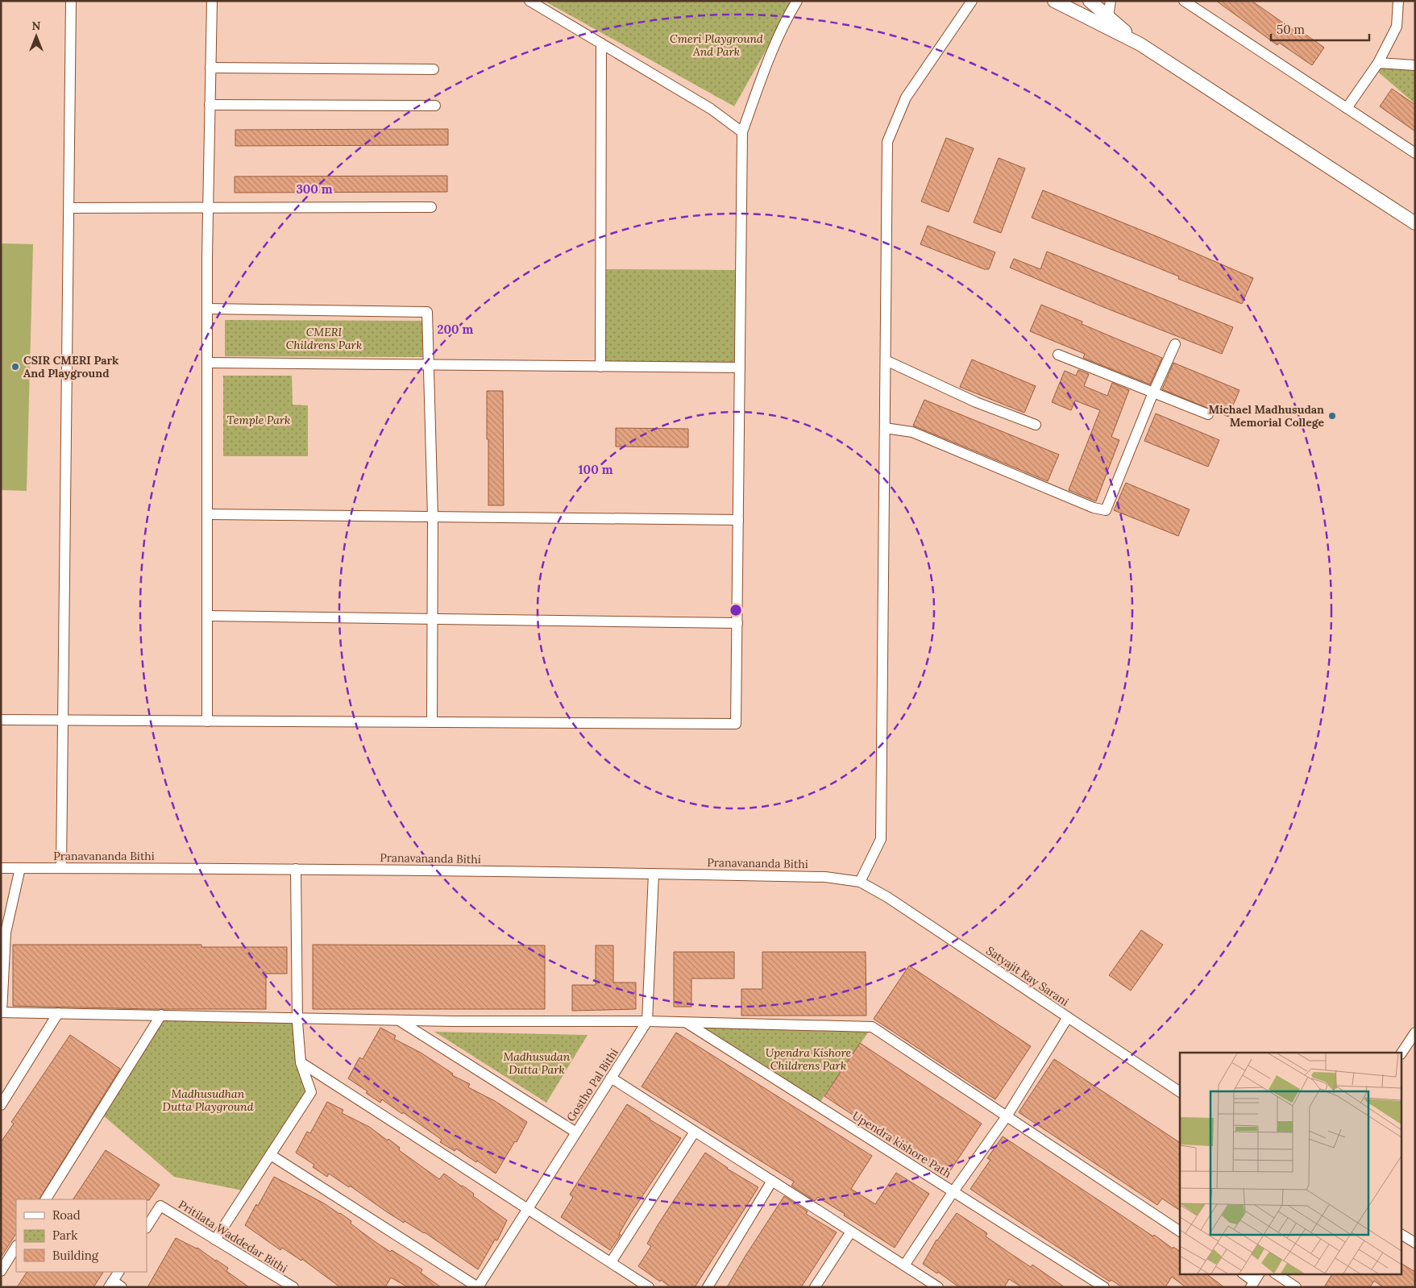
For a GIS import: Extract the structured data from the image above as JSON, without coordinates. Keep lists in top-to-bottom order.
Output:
{
  "streets": {
    "street": [
      "Pranavananda Bithi",
      "Satyajit Ray Sarani",
      "Gostho Pal Bithi",
      "Upendra kishore Path",
      "Pritilata Waddedar Bithi"
    ]
  },
  "crossings": [
    ["Pranavananda Bithi", "Satyajit Ray Sarani"]
  ],
  "parks": [
    "Cmeri Playground And Park",
    "CMERI Childrens Park",
    "Temple Park",
    "Upendra Kishore Childrens Park",
    "Madhusudan Dutta Park",
    "Madhusudhan Dutta Playground"
  ],
  "places": ["CSIR CMERI Park And Playground", "Michael Madhusudan Memorial College"],
  "legend": ["Road", "Park", "Building"],
  "scale_bar": "50 m",
  "north": "top",
  "rings": ["300 m", "200 m", "100 m"]
}
